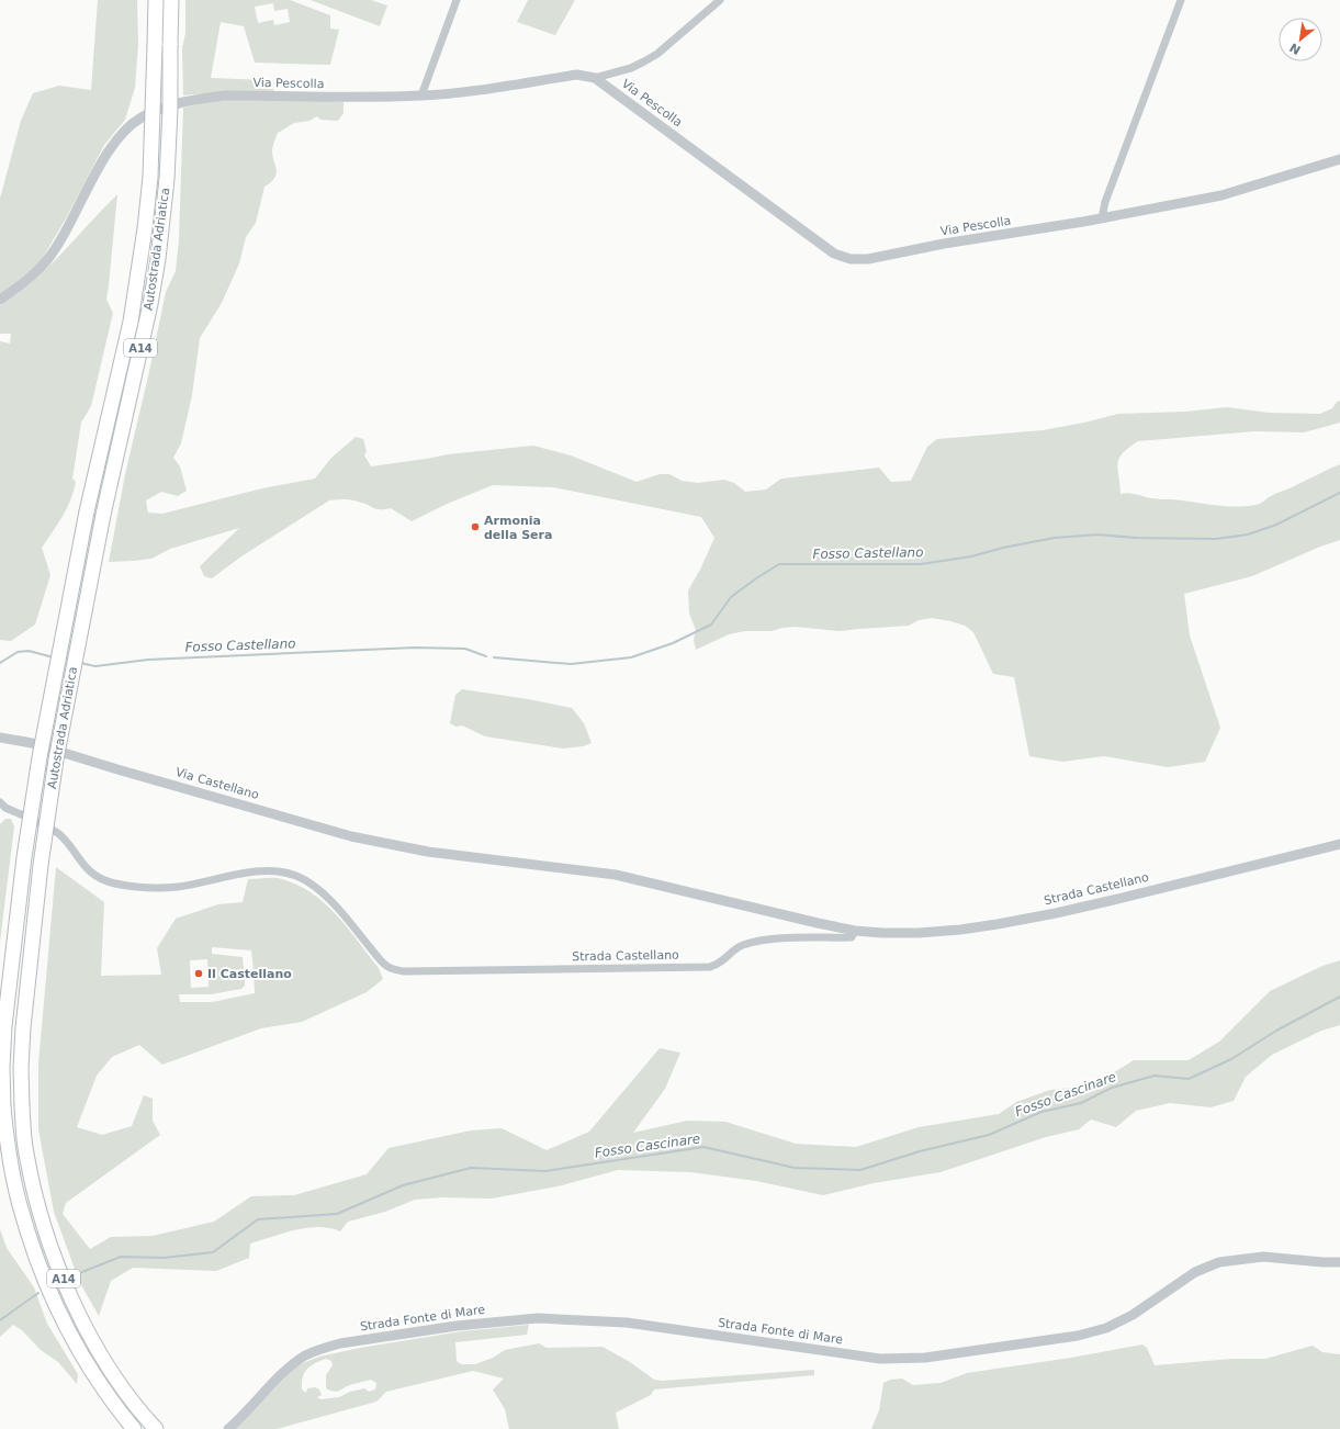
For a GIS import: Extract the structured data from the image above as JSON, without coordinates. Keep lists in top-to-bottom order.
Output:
{
  "streets": {
    "highway": ["Autostrada Adriatica", "A14"],
    "street": [
      "Via Pescolla",
      "Via Castellano",
      "Strada Castellano",
      "Strada Fonte di Mare"
    ]
  },
  "crossings": [
    ["Via Castellano", "Strada Castellano"]
  ],
  "water": ["Fosso Castellano", "Fosso Cascinare"],
  "places": ["Armonia della Sera", "Il Castellano"],
  "north": "bottom left"
}
